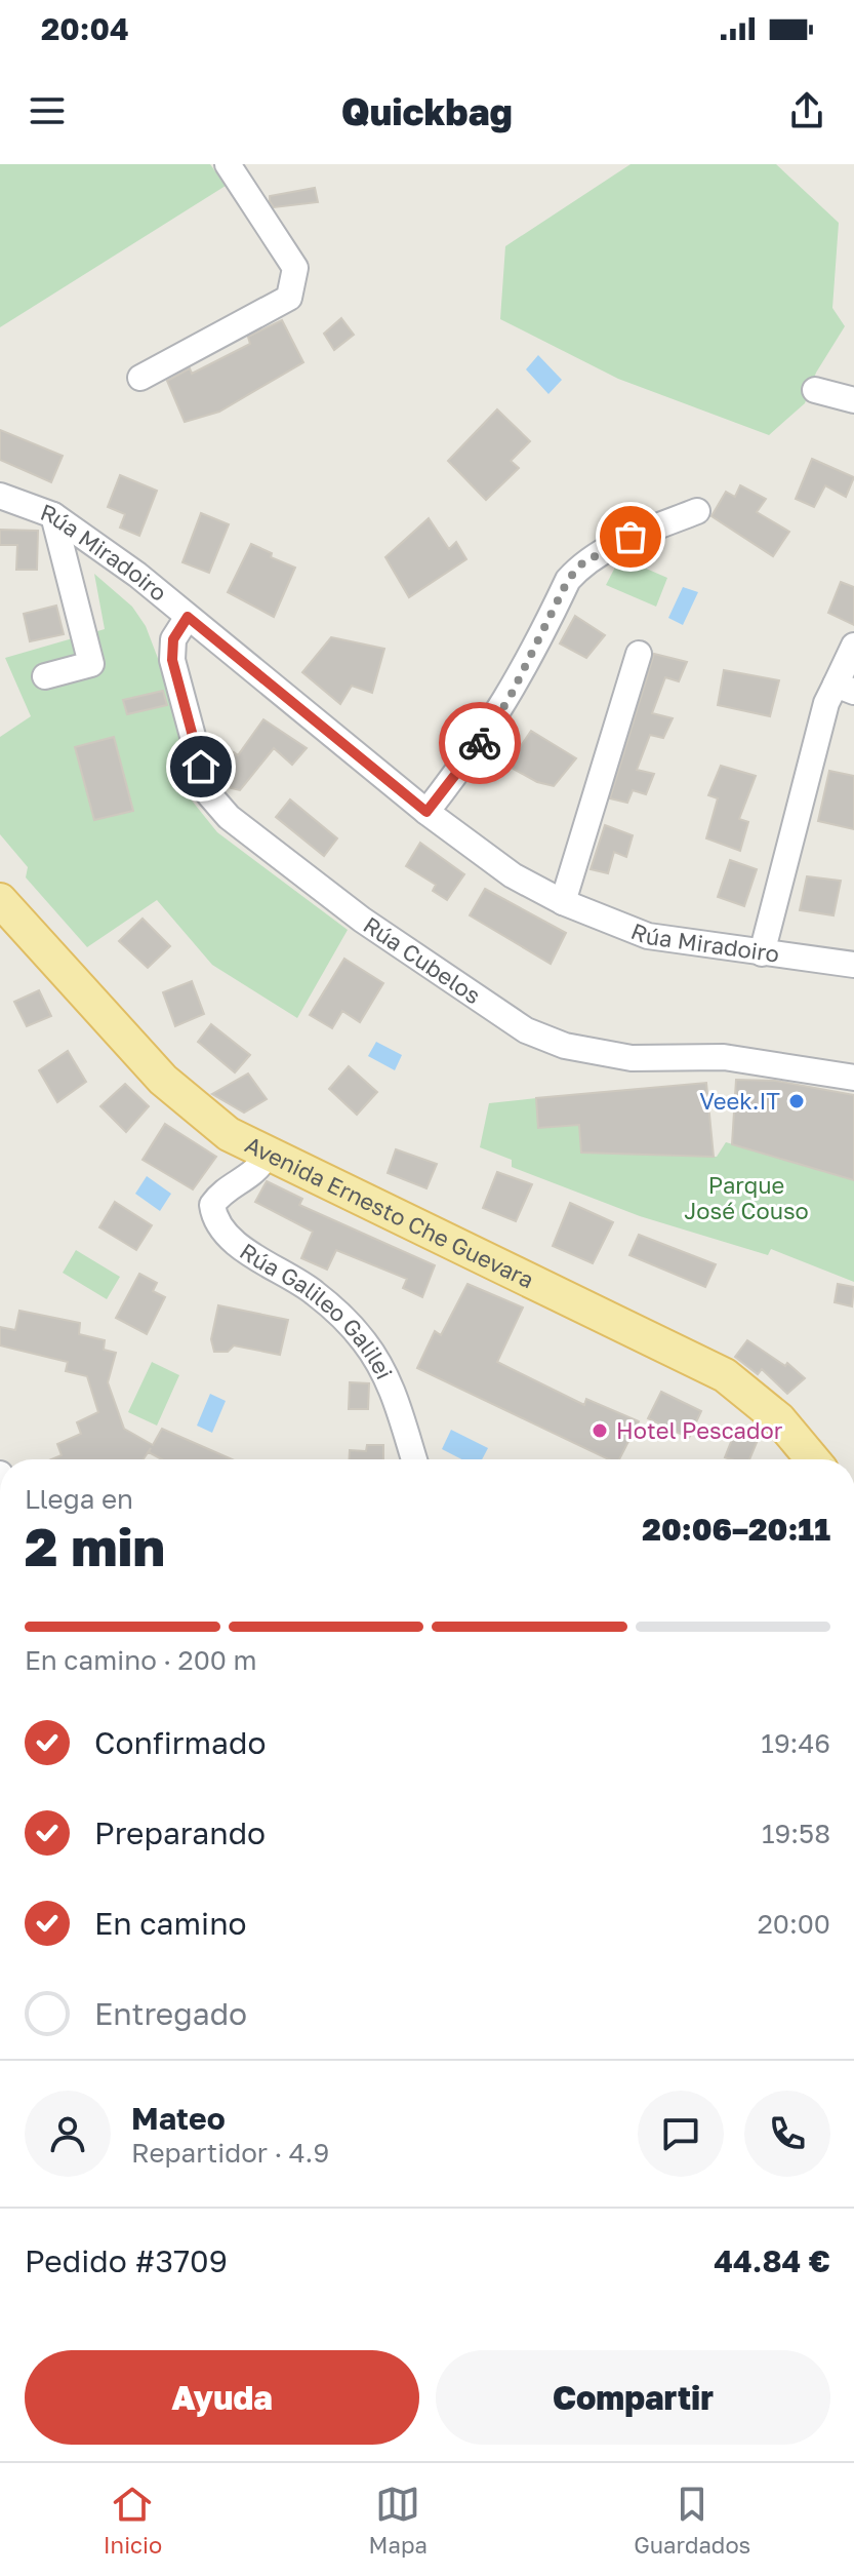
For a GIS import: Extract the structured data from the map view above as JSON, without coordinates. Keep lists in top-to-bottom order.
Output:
{
  "streets": {
    "main road": ["Avenida Ernesto Che Guevara"],
    "street": ["Rúa Miradoiro", "Rúa Cubelos", "Rúa Galileo Galilei"]
  },
  "crossings": [
    ["Rúa Miradoiro", "Rúa Cubelos"],
    ["Avenida Ernesto Che Guevara", "Rúa Galileo Galilei"]
  ],
  "parks": ["Parque José Couso"],
  "places": ["Veek.IT", "Hotel Pescador"],
  "page": {
    "status": "20:04",
    "header": "Quickbag",
    "heading": ["2 min", "Llega en", "20:06–20:11"],
    "panel": [
      "Mateo",
      "Repartidor · 4.9",
      "Pedido #3709",
      "44.84 €"
    ],
    "bar": "En camino · 200 m",
    "list": [
      ["Confirmado", "19:46"],
      ["Preparando", "19:58"],
      ["En camino", "20:00"],
      "Entregado"
    ],
    "buttons": ["Ayuda", "Compartir"],
    "tabs": ["Inicio", "Mapa", "Guardados"]
  }
}
